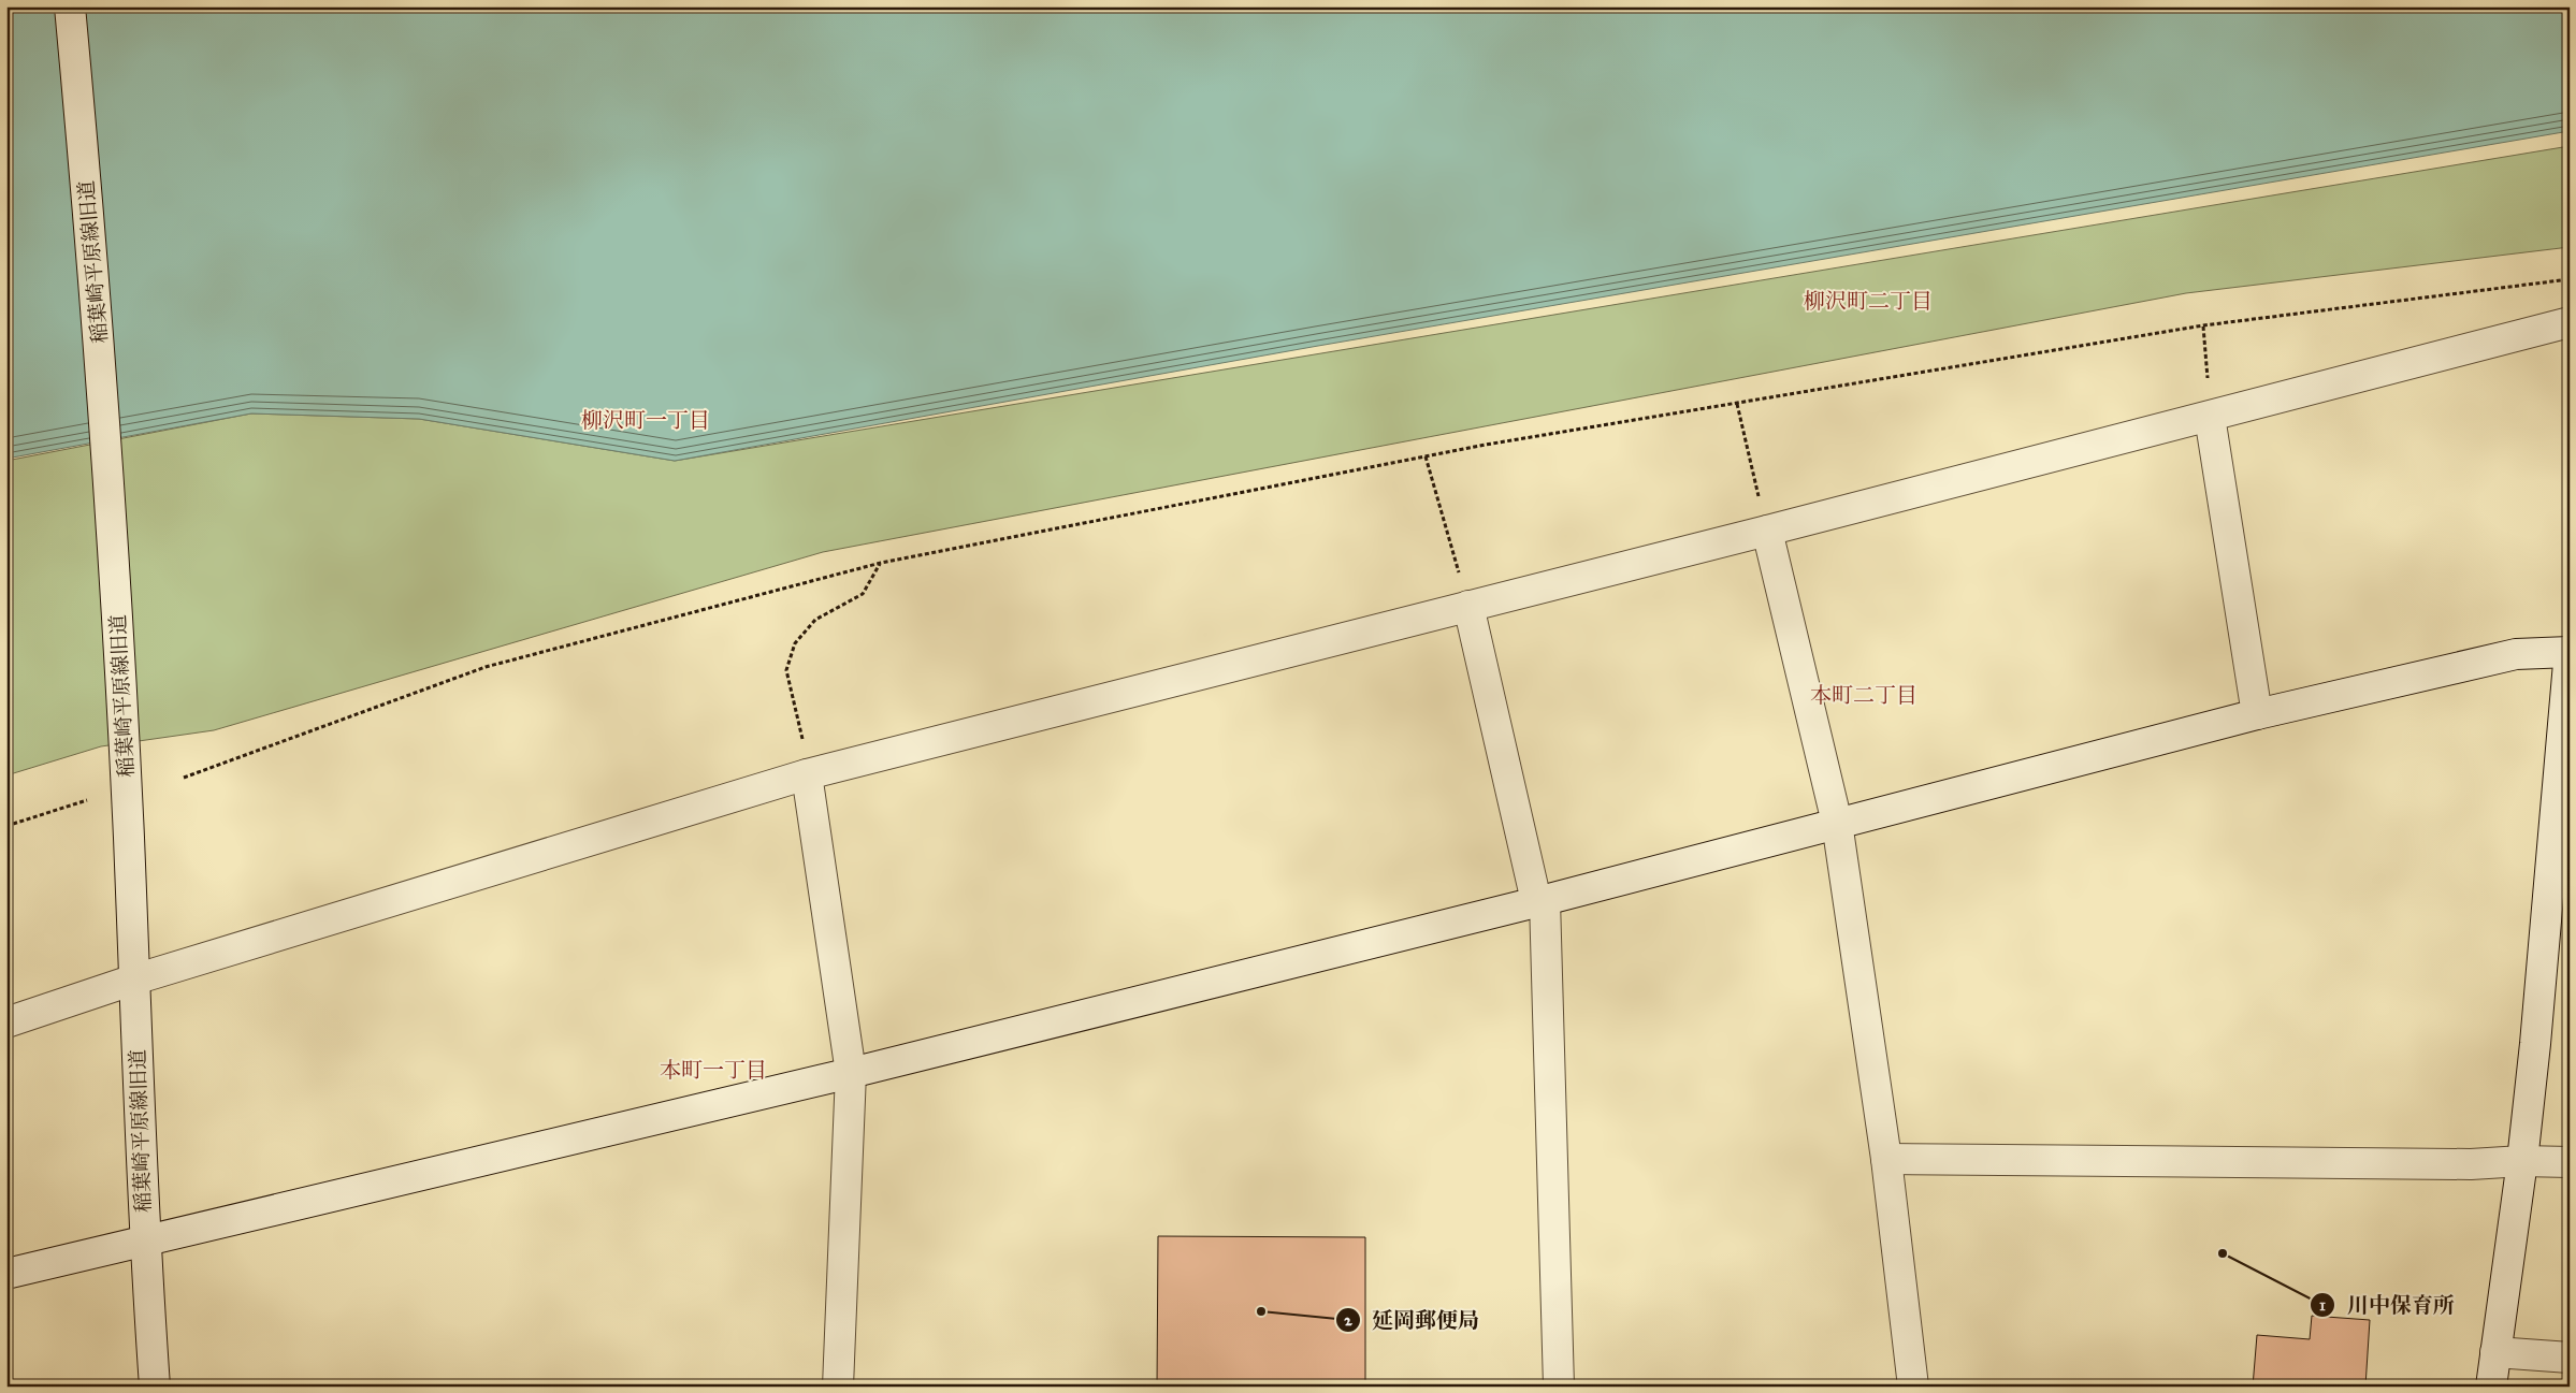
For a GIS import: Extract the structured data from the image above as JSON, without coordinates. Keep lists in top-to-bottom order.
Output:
{
  "streets": {
    "street": ["稲葉崎平原線旧道"]
  },
  "districts": [
    "柳沢町二丁目",
    "柳沢町一丁目",
    "本町二丁目",
    "本町一丁目"
  ],
  "places": ["川中保育所", "延岡郵便局"]
}
